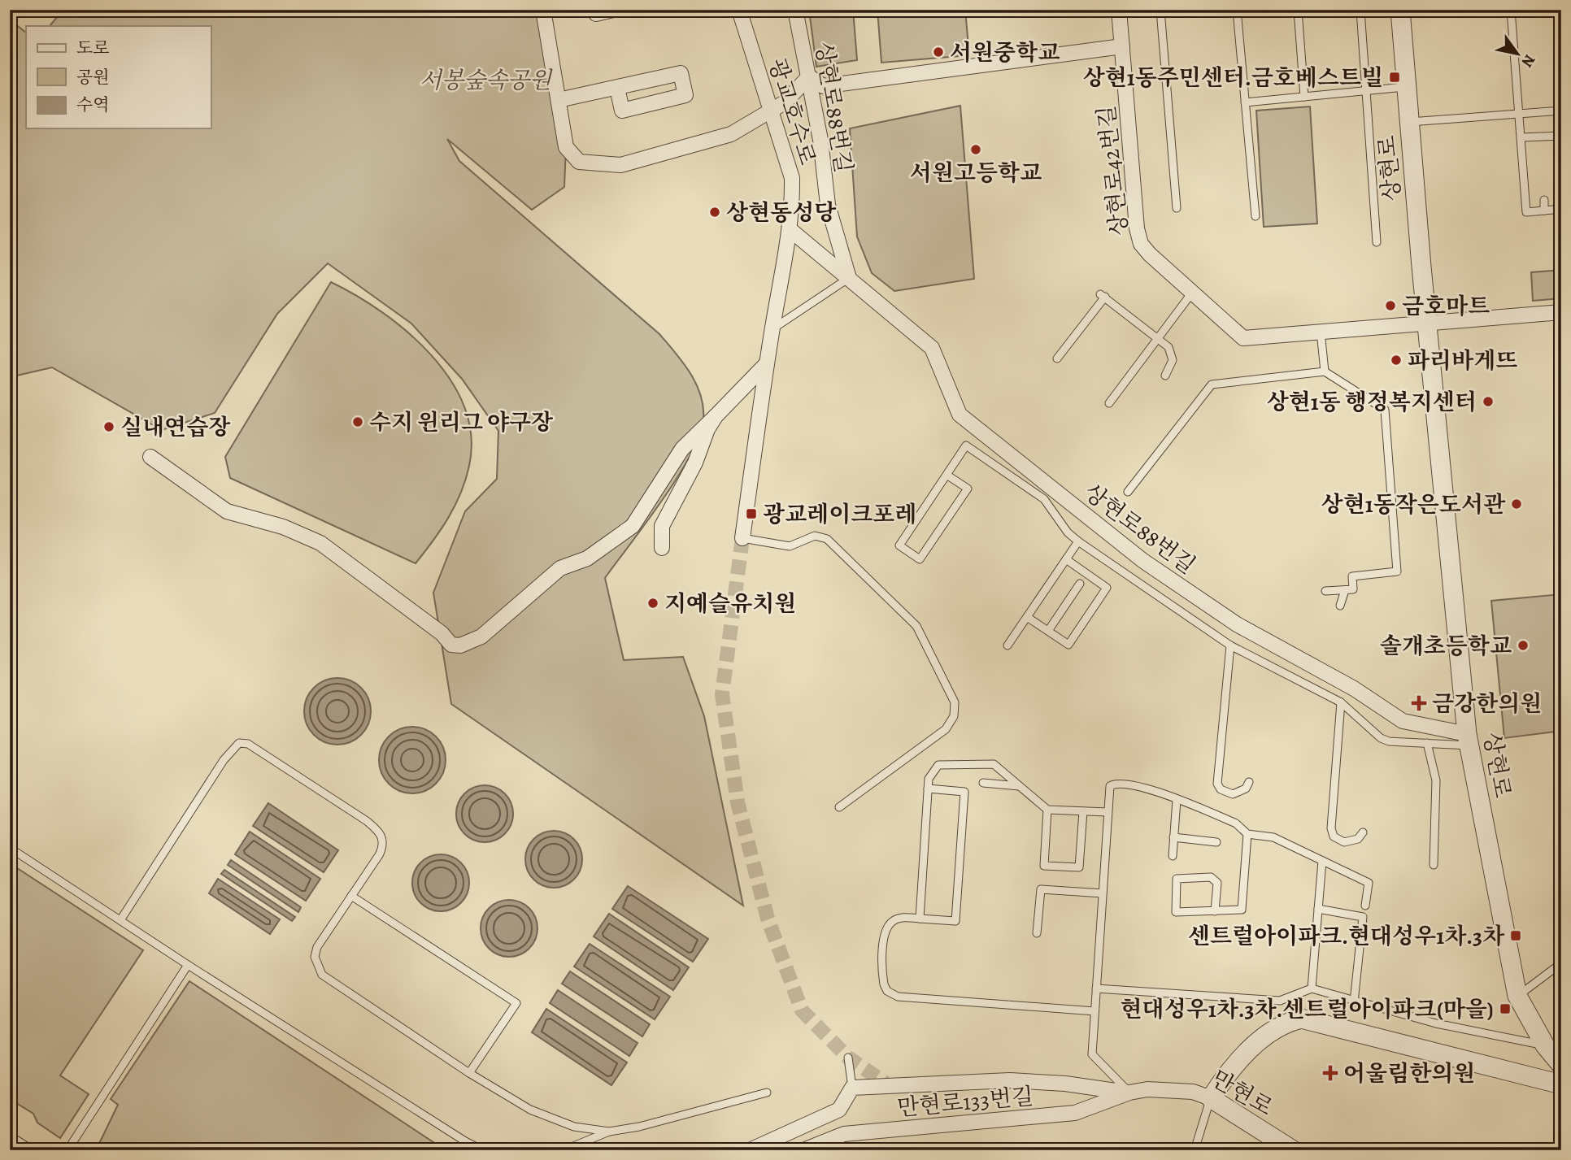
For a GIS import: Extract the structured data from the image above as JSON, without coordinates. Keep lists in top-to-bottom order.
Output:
{
  "streets": {
    "street": [
      "상현로88번길",
      "광교호수로",
      "상현로",
      "상현로42번길",
      "만현로",
      "만현로133번길"
    ]
  },
  "crossings": [
    ["상현로88번길", "광교호수로"],
    ["상현로88번길", "상현로"],
    ["상현로", "상현로42번길"],
    ["만현로", "만현로133번길"]
  ],
  "parks": ["서봉숲속공원"],
  "places": {
    "other": [
      "서원중학교",
      "서원고등학교",
      "상현동성당",
      "금호마트",
      "파리바게뜨",
      "상현1동 행정복지센터",
      "수지 윈리그 야구장",
      "실내연습장",
      "상현1동작은도서관",
      "지예슬유치원",
      "솔개초등학교"
    ],
    "transit": [
      "상현1동주민센터.금호베스트빌",
      "광교레이크포레",
      "센트럴아이파크.현대성우1차.3차",
      "현대성우1차.3차.센트럴아이파크(마을)"
    ],
    "health": ["금강한의원", "어울림한의원"]
  },
  "legend": ["도로", "공원", "수역"],
  "north": "bottom right"
}
